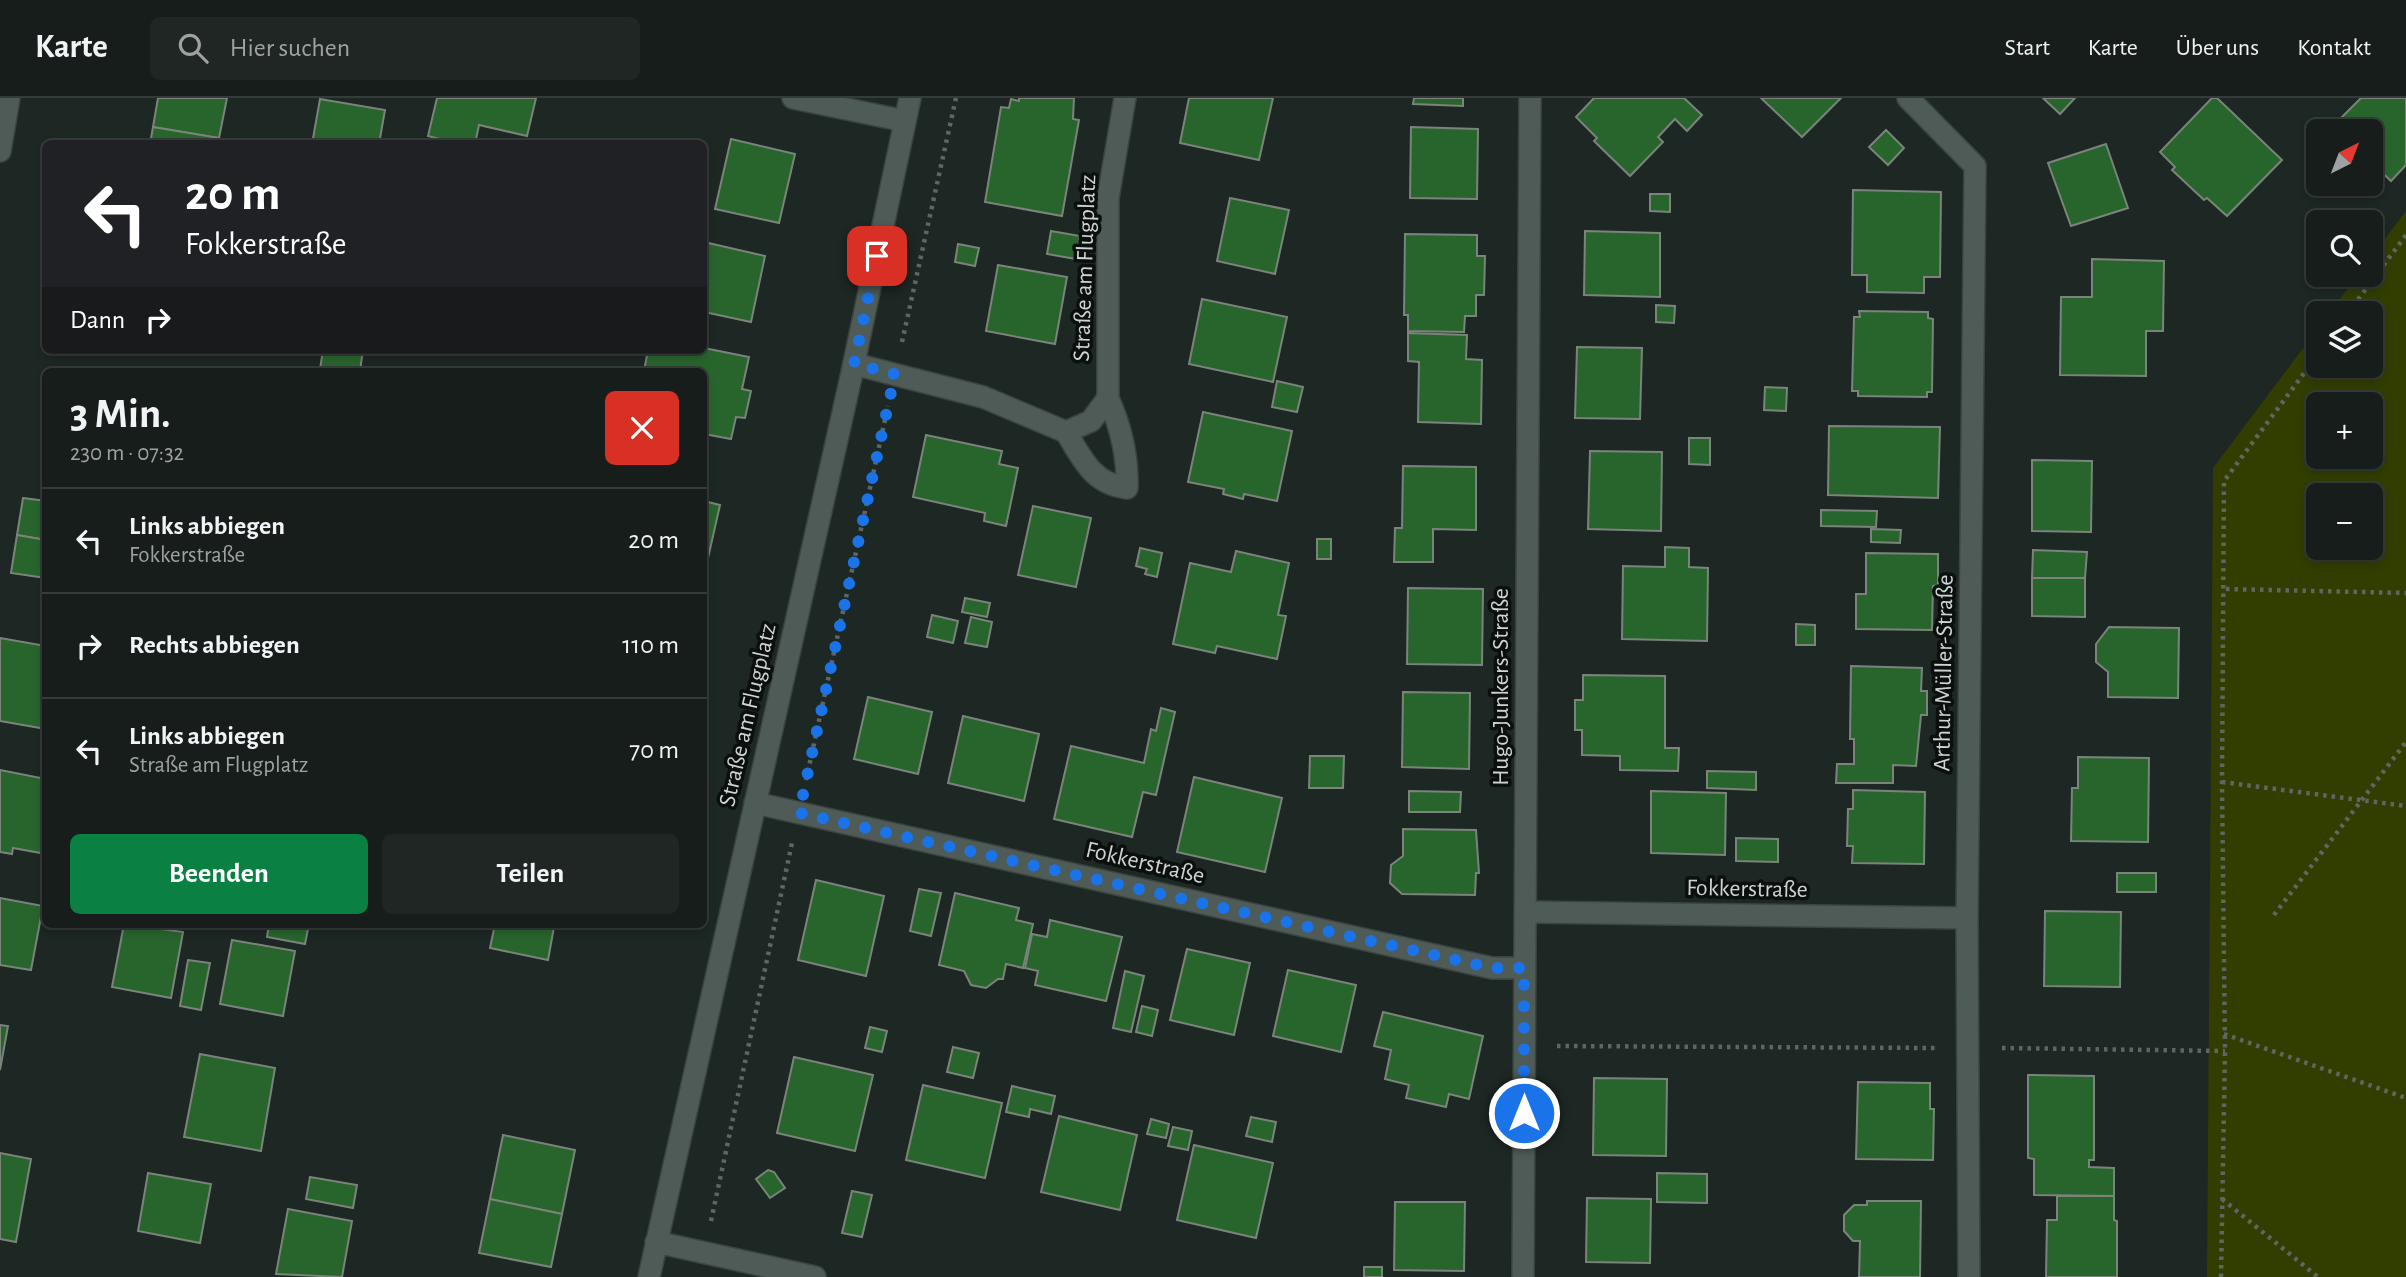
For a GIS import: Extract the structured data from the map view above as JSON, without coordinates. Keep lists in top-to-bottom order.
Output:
{
  "streets": {
    "street": [
      "Straße am Flugplatz",
      "Arthur-Müller-Straße",
      "Hugo-Junkers-Straße",
      "Fokkerstraße"
    ]
  },
  "crossings": [
    ["Straße am Flugplatz", "Fokkerstraße"],
    ["Arthur-Müller-Straße", "Fokkerstraße"],
    ["Hugo-Junkers-Straße", "Fokkerstraße"]
  ],
  "north": "top right",
  "page": {
    "header": "Karte",
    "search": "Hier suchen",
    "nav": [
      "Start",
      "Karte",
      "Über uns",
      "Kontakt"
    ],
    "map_buttons": ["+", "−"],
    "turn": ["20 m", "Fokkerstraße"],
    "then": "Dann",
    "heading": ["3 Min.", "230 m · 07:32"],
    "list": [
      {
        "name": "Links abbiegen",
        "note": "Fokkerstraße",
        "value": "20 m"
      },
      {
        "name": "Rechts abbiegen",
        "value": "110 m"
      },
      {
        "name": "Links abbiegen",
        "note": "Straße am Flugplatz",
        "value": "70 m"
      }
    ],
    "buttons": ["Beenden", "Teilen"]
  }
}
